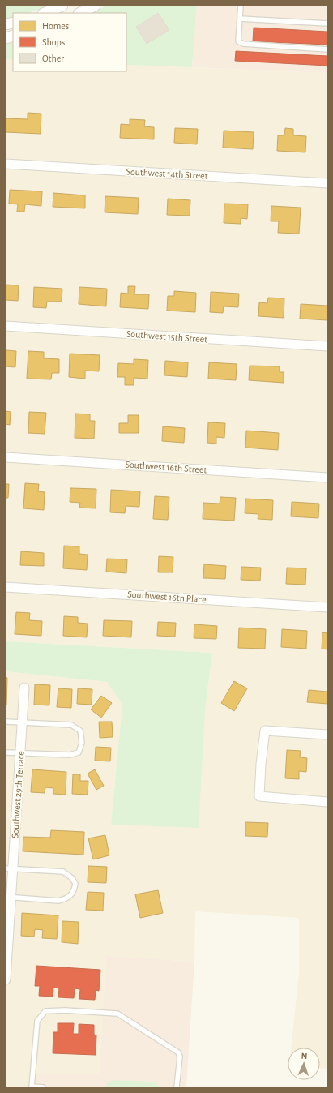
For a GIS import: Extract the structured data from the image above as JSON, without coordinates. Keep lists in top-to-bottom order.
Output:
{
  "streets": {
    "street": [
      "Southwest 14th Street",
      "Southwest 15th Street",
      "Southwest 16th Street",
      "Southwest 16th Place",
      "Southwest 29th Terrace"
    ]
  },
  "legend": ["Homes", "Shops", "Other"],
  "north": "top"
}
